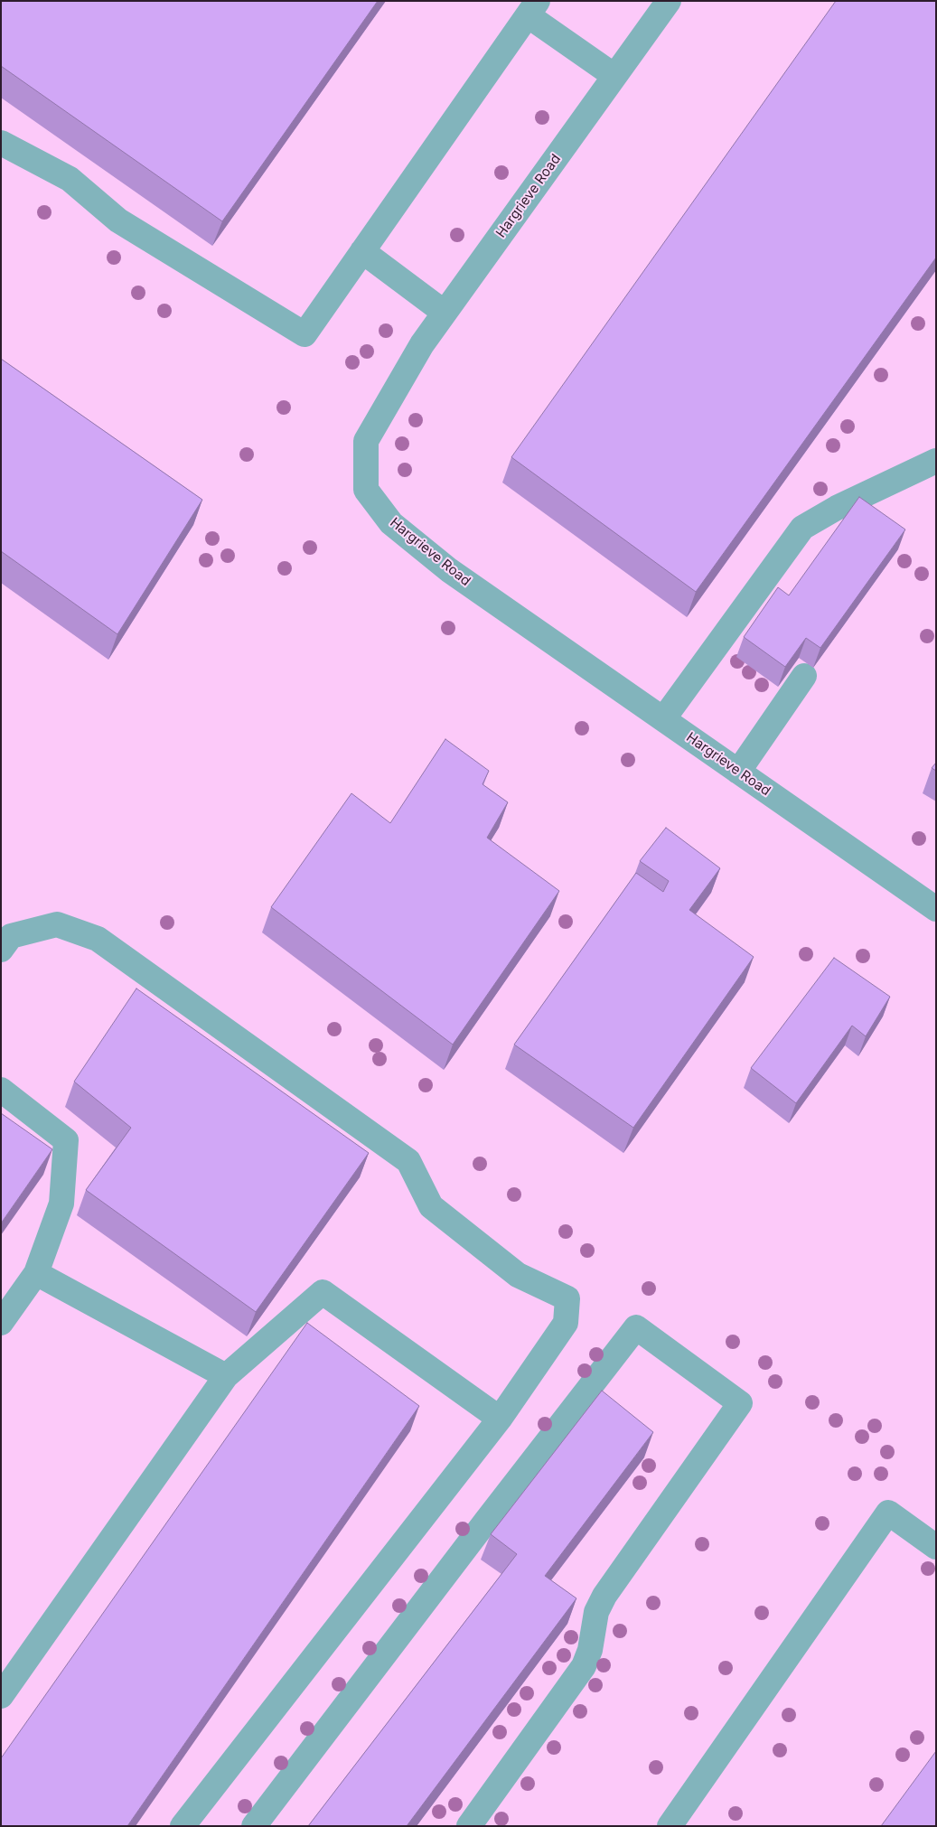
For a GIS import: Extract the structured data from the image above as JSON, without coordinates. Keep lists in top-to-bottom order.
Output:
{
  "streets": {
    "street": ["Hargrieve Road"]
  }
}
